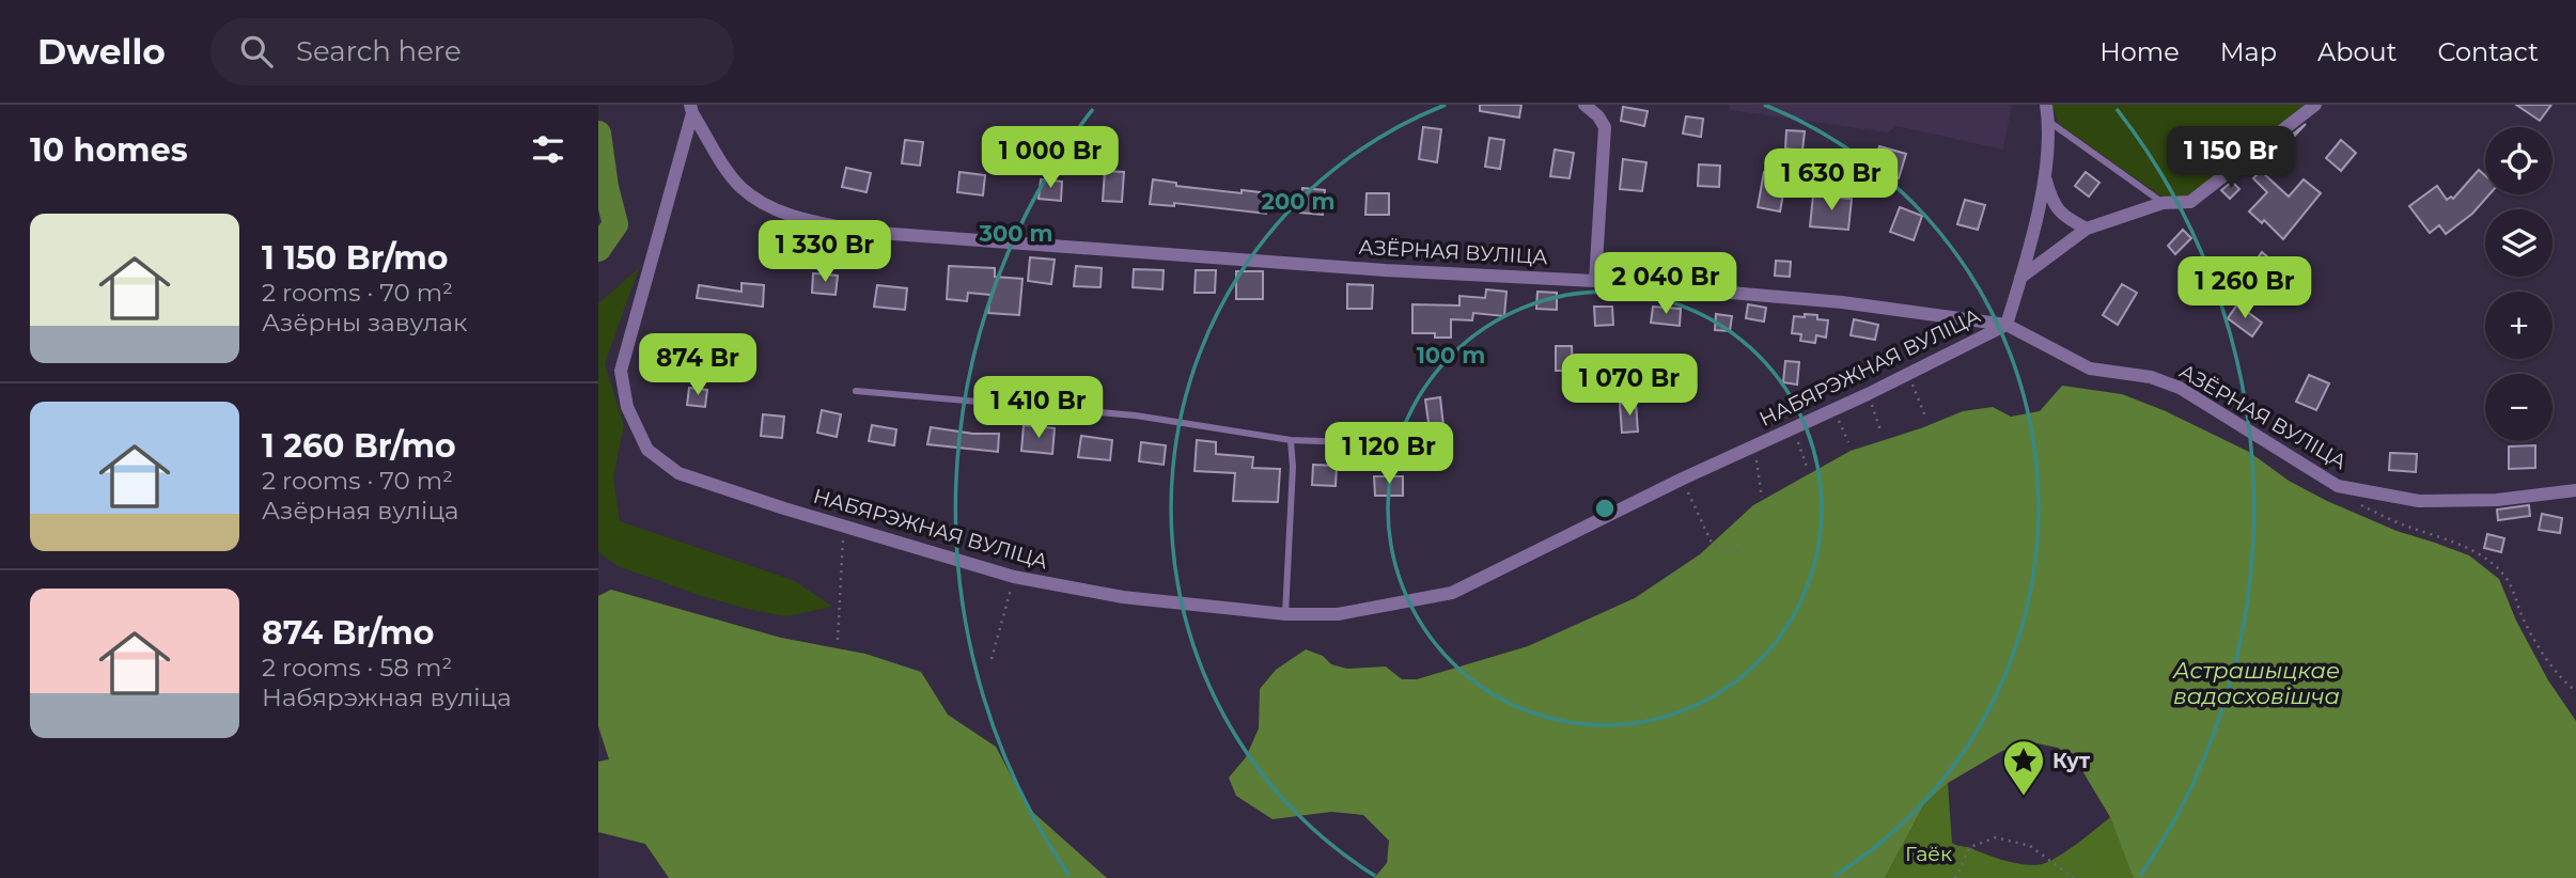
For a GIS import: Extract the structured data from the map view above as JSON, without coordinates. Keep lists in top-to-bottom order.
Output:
{
  "streets": {
    "street": ["АЗЁРНАЯ ВУЛІЦА", "НАБЯРЭЖНАЯ ВУЛІЦА"]
  },
  "crossings": [
    ["АЗЁРНАЯ ВУЛІЦА", "НАБЯРЭЖНАЯ ВУЛІЦА"]
  ],
  "water": ["Астрашыцкае вадасховішча"],
  "parks": ["Гаёк"],
  "places": {
    "place": ["Кут"]
  },
  "page": {
    "header": "Dwello",
    "search": "Search here",
    "nav": [
      "Home",
      "Map",
      "About",
      "Contact"
    ],
    "heading": "10 homes",
    "price": [
      "1 000 Br",
      "1 150 Br",
      "1 630 Br",
      "1 330 Br",
      "2 040 Br",
      "1 260 Br",
      "874 Br",
      "1 070 Br",
      "1 410 Br",
      "1 120 Br"
    ],
    "map_buttons": ["+", "−"],
    "list": [
      {
        "name": "1 150 Br/mo",
        "note": "2 rooms · 70 m² · Азёрны завулак"
      },
      {
        "name": "1 260 Br/mo",
        "note": "2 rooms · 70 m² · Азёрная вуліца"
      },
      {
        "name": "874 Br/mo",
        "note": "2 rooms · 58 m² · Набярэжная вуліца"
      }
    ]
  },
  "rings": ["200 m", "300 m", "100 m"]
}
